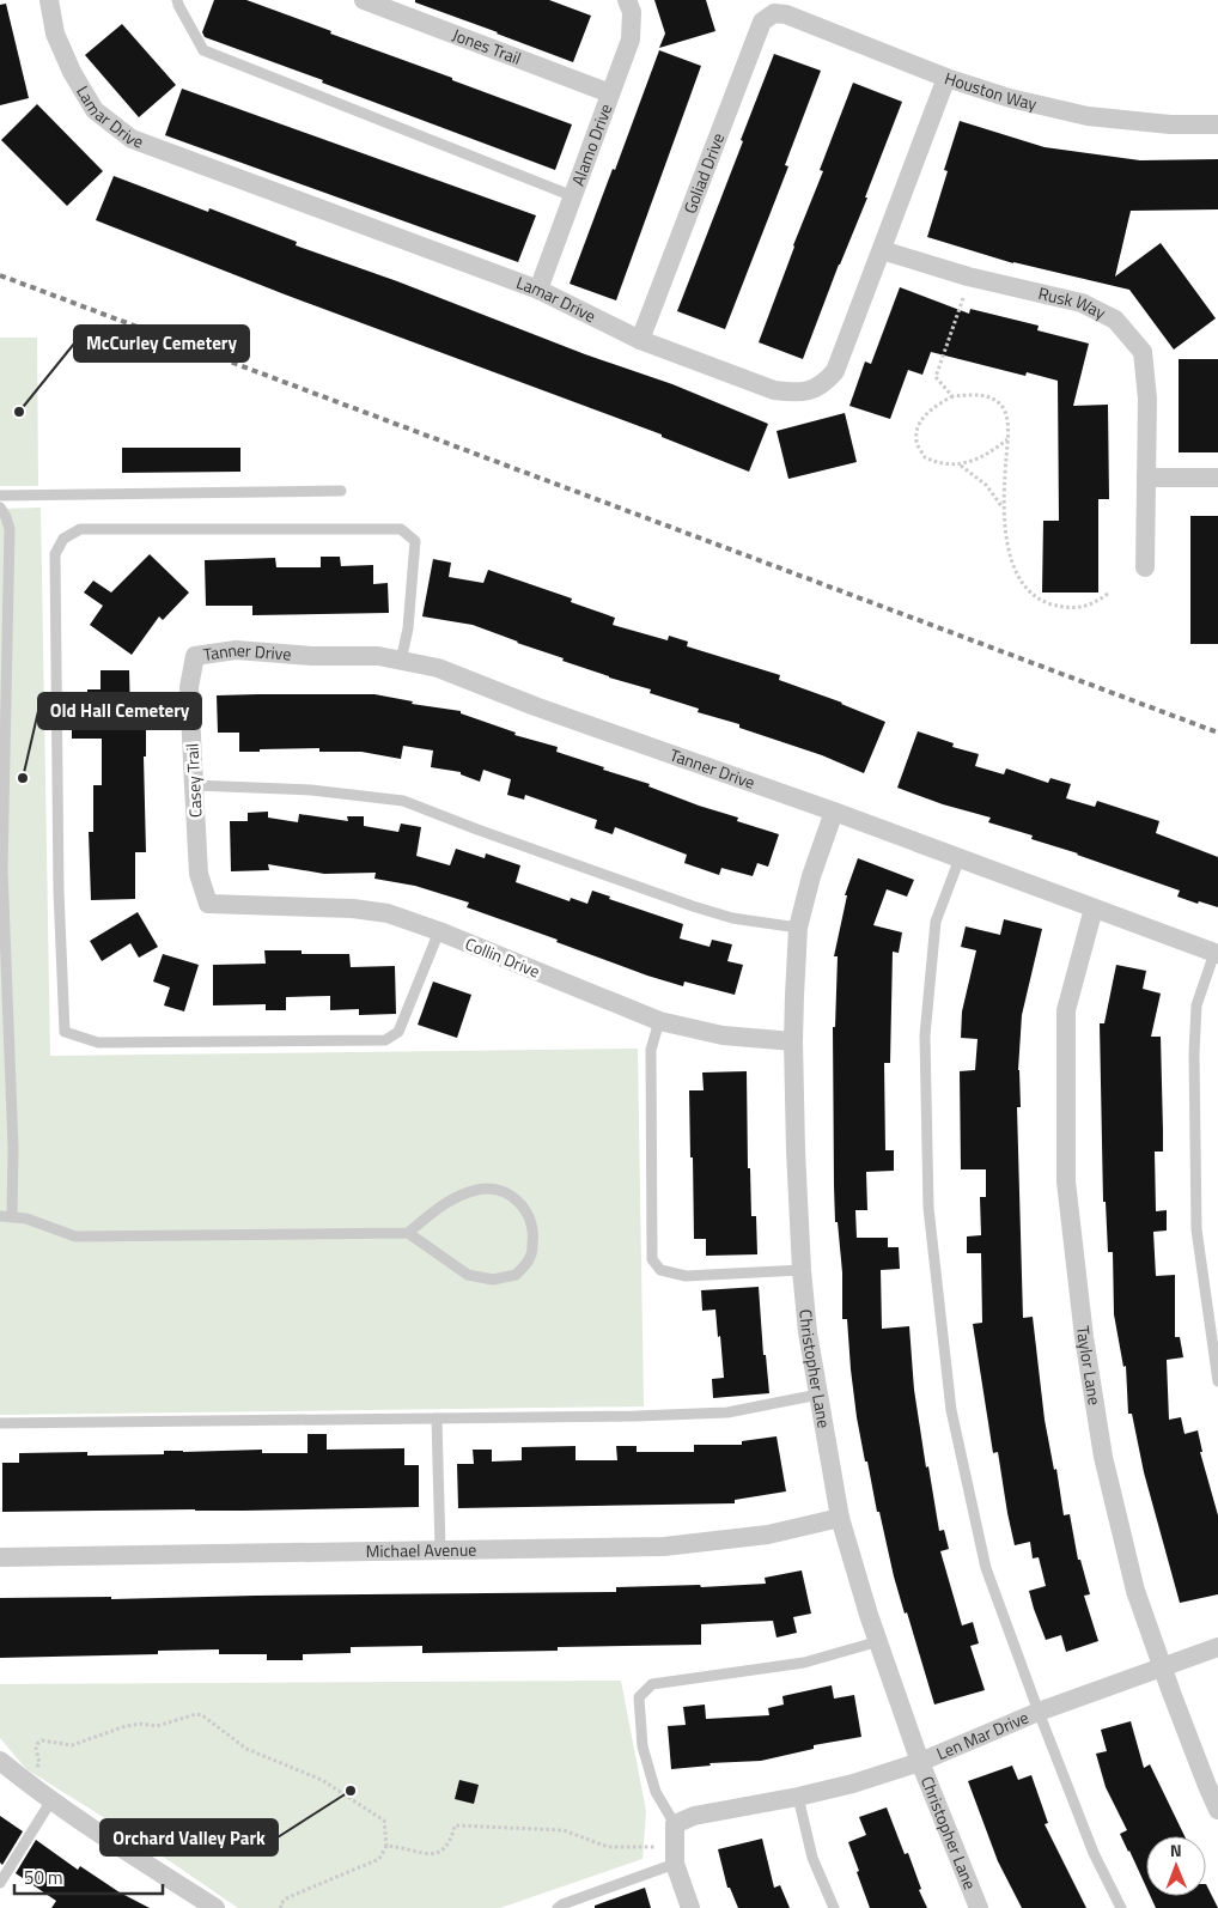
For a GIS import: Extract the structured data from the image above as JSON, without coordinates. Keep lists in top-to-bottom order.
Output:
{
  "streets": {
    "street": [
      "Jones Trail",
      "Houston Way",
      "Lamar Drive",
      "Alamo Drive",
      "Goliad Drive",
      "Rusk Way",
      "Tanner Drive",
      "Casey Trail",
      "Collin Drive",
      "Taylor Lane",
      "Christopher Lane",
      "Michael Avenue",
      "Len Mar Drive"
    ]
  },
  "crossings": [
    ["Jones Trail", "Alamo Drive"],
    ["Houston Way", "Lamar Drive"],
    ["Houston Way", "Goliad Drive"],
    ["Lamar Drive", "Alamo Drive"],
    ["Lamar Drive", "Goliad Drive"],
    ["Lamar Drive", "Rusk Way"],
    ["Tanner Drive", "Casey Trail"],
    ["Tanner Drive", "Taylor Lane"],
    ["Tanner Drive", "Christopher Lane"],
    ["Casey Trail", "Collin Drive"],
    ["Collin Drive", "Christopher Lane"],
    ["Taylor Lane", "Len Mar Drive"],
    ["Christopher Lane", "Michael Avenue"],
    ["Christopher Lane", "Len Mar Drive"]
  ],
  "places": ["McCurley Cemetery", "Old Hall Cemetery", "Orchard Valley Park"],
  "scale_bar": "50 m",
  "north": "top"
}
